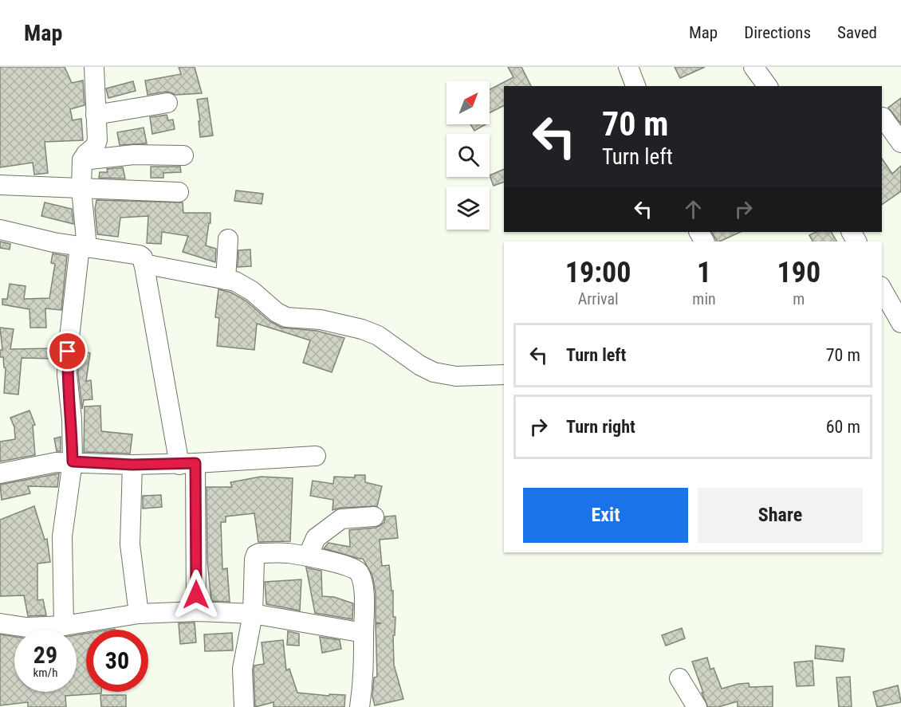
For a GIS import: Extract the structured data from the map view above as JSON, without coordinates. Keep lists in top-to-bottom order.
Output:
{
  "north": "top right",
  "page": {
    "header": "Map",
    "nav": ["Map", "Directions", "Saved"],
    "turn": ["70 m", "Turn left"],
    "eta": [
      "19:00",
      "Arrival",
      "1",
      "min",
      "190",
      "m"
    ],
    "list": [
      {
        "name": "Turn left",
        "value": "70 m"
      },
      {
        "name": "Turn right",
        "value": "60 m"
      }
    ],
    "buttons": ["Exit", "Share"],
    "speed": "29 km/h",
    "limit": "30"
  }
}
